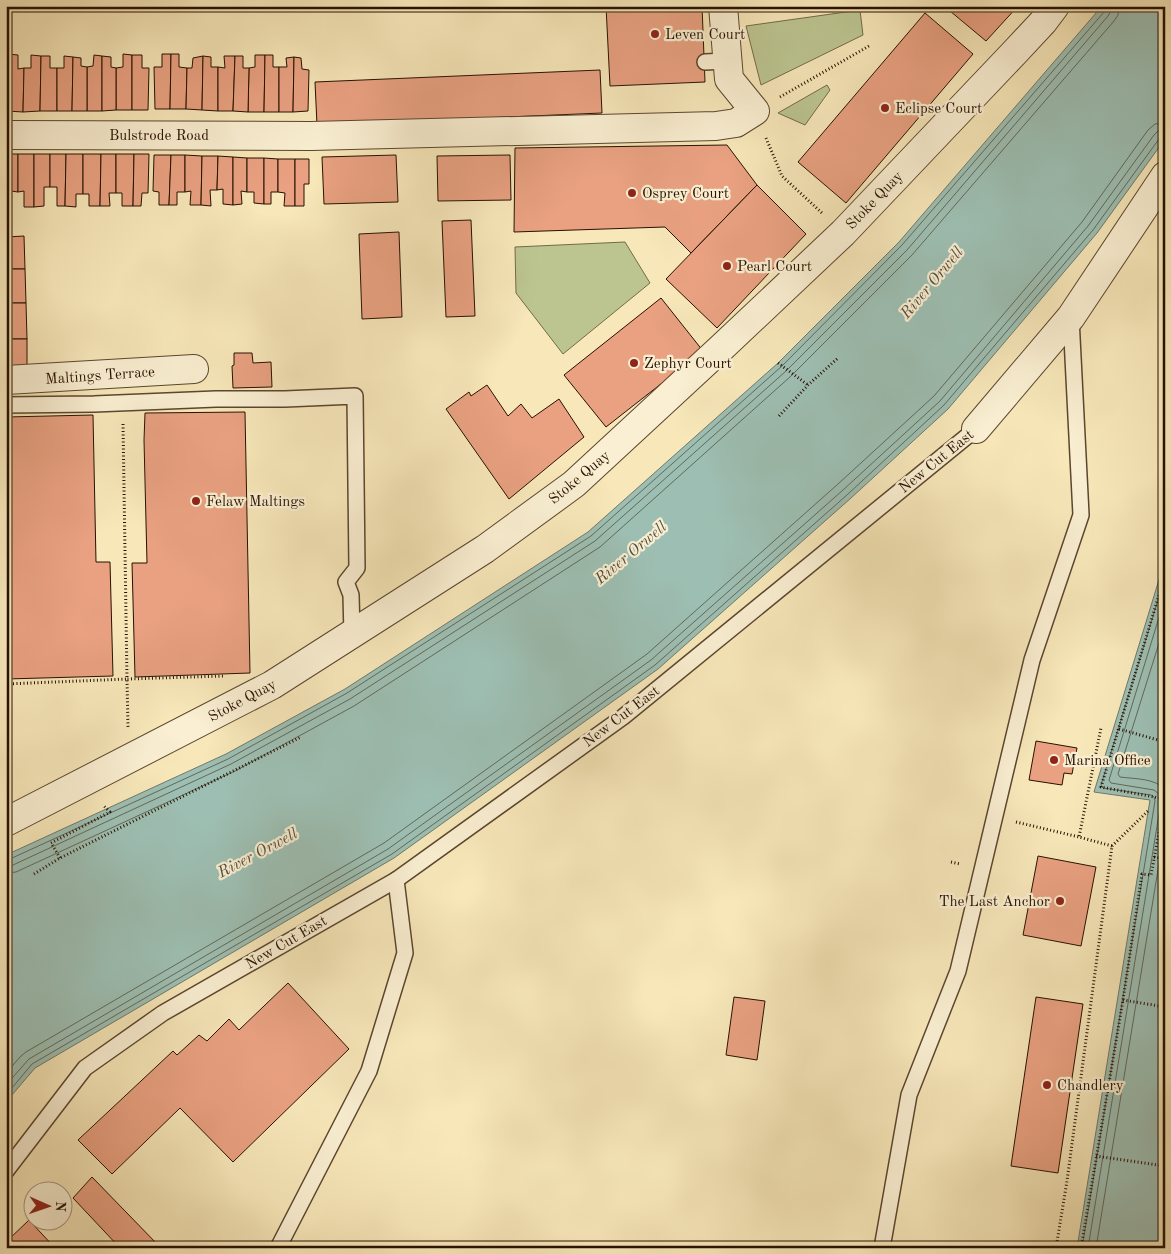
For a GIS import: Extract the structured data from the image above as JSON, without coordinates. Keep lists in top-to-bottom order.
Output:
{
  "streets": {
    "street": [
      "Bulstrode Road",
      "Stoke Quay",
      "Maltings Terrace",
      "New Cut East"
    ]
  },
  "water": ["River Orwell"],
  "places": [
    "Leven Court",
    "Eclipse Court",
    "Osprey Court",
    "Pearl Court",
    "Zephyr Court",
    "Felaw Maltings",
    "Marina Office",
    "The Last Anchor",
    "Chandlery"
  ],
  "north": "right"
}
